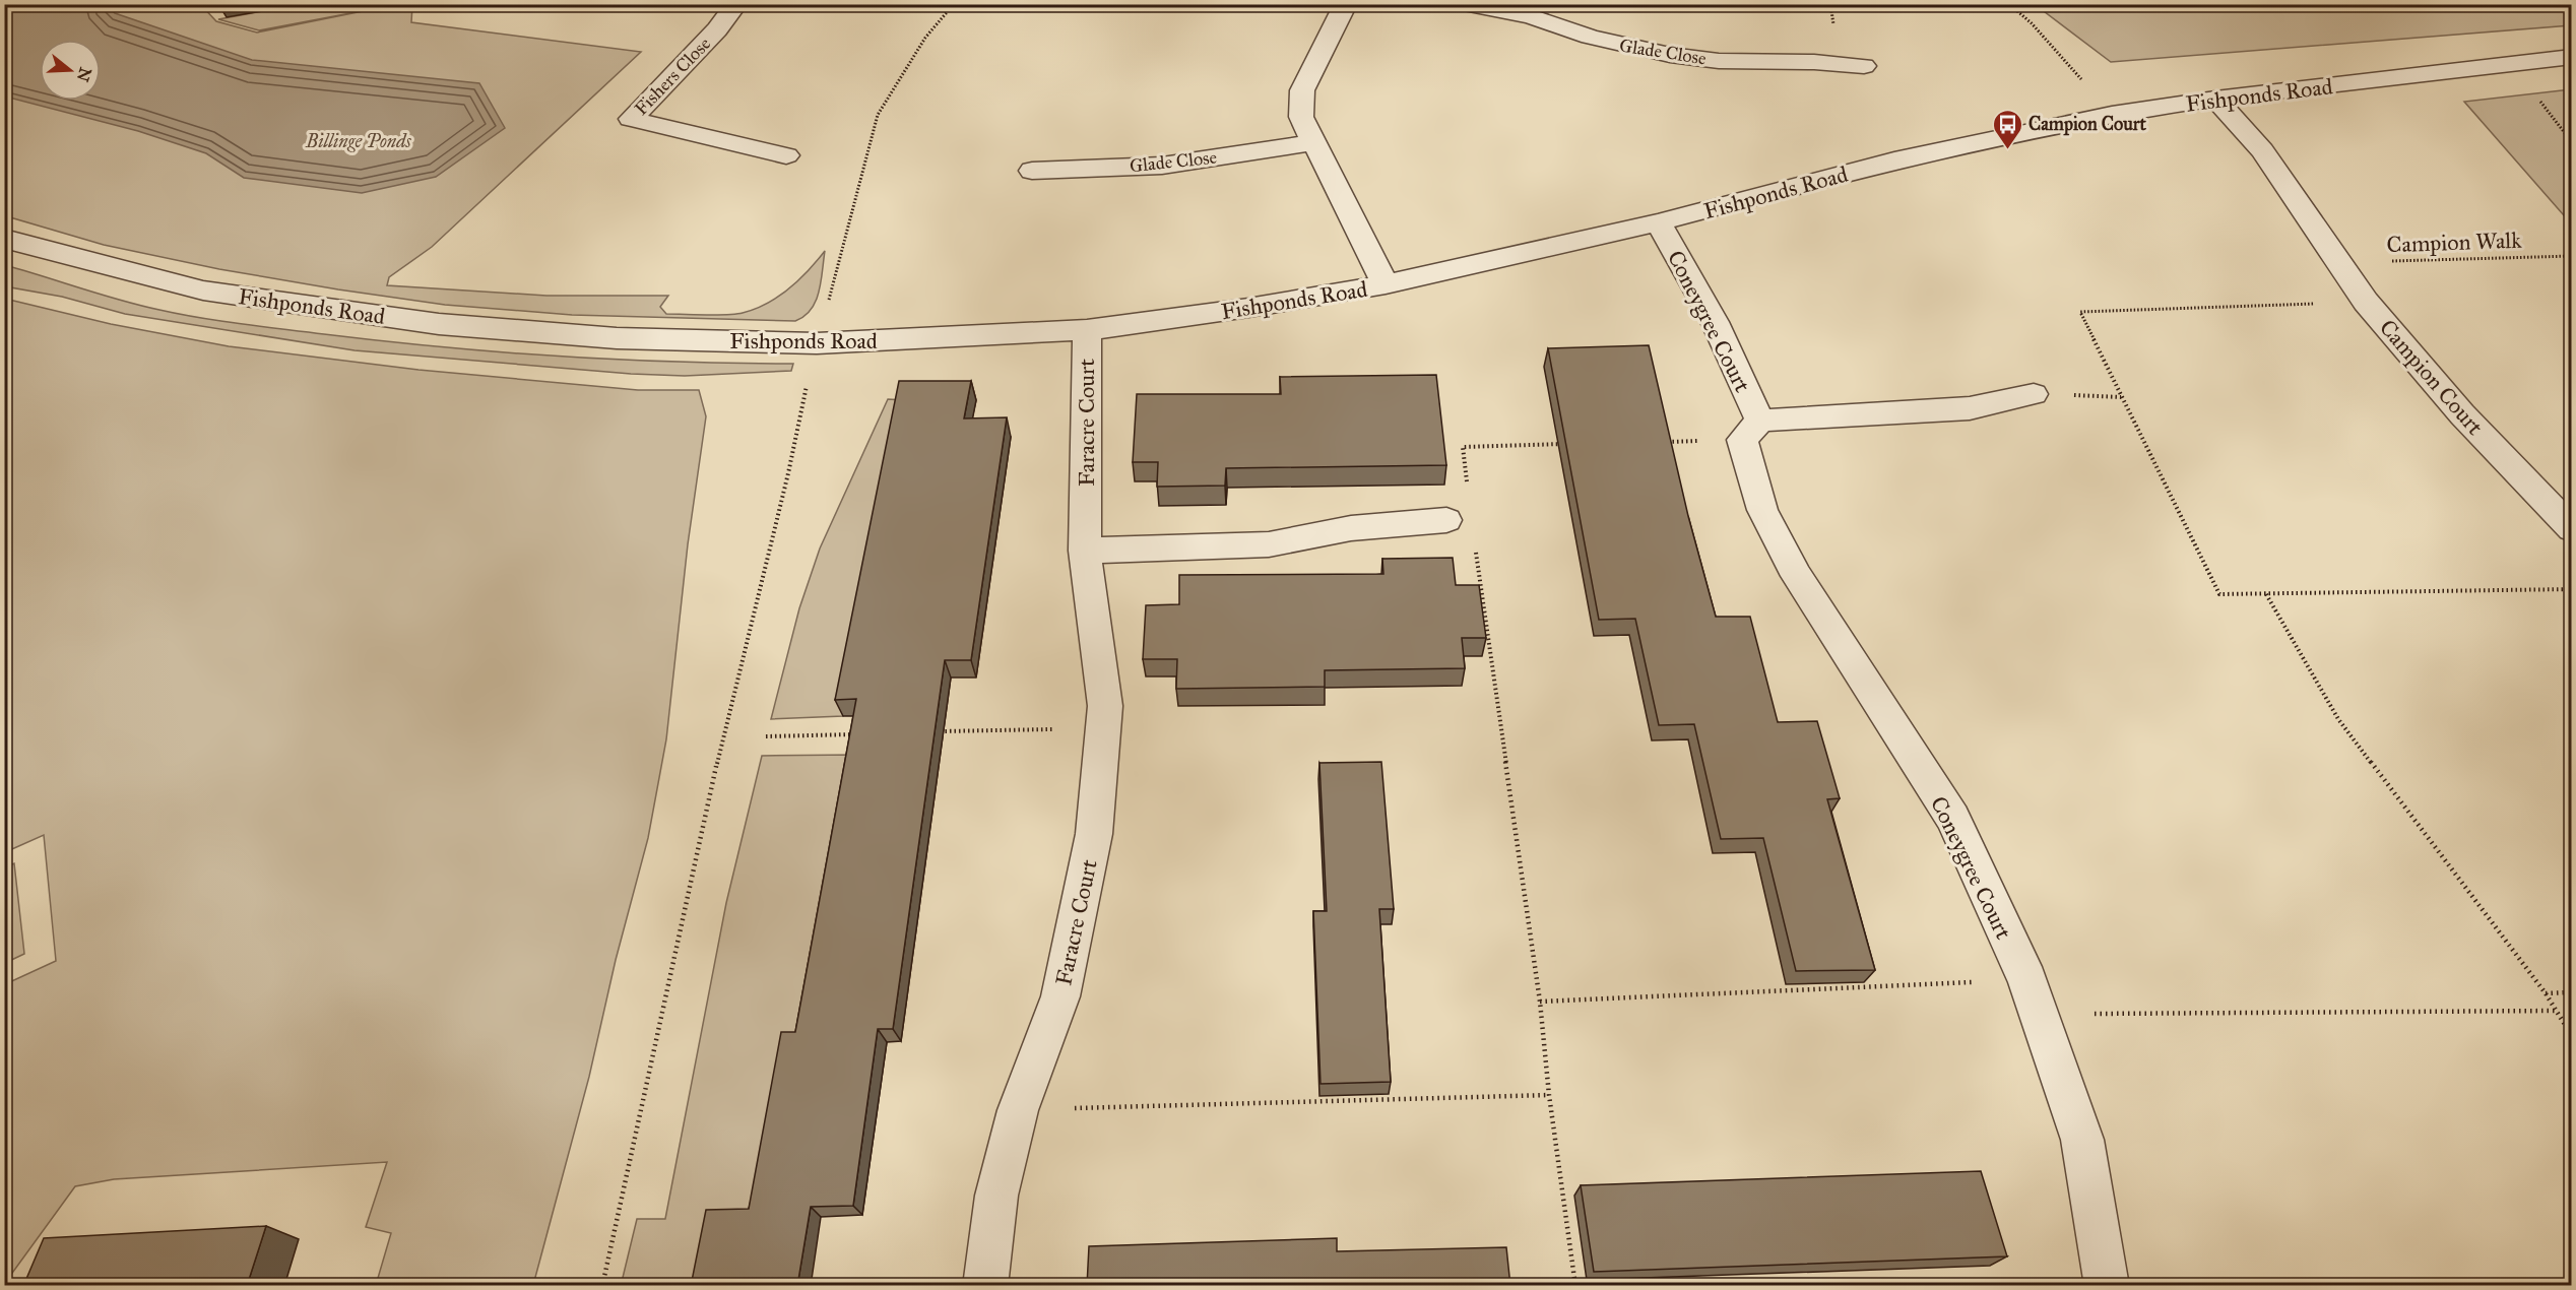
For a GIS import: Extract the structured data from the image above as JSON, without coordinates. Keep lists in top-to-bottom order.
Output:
{
  "streets": {
    "street": [
      "Glade Close",
      "Fishers Close",
      "Fishponds Road",
      "Coneygree Court",
      "Campion Court",
      "Faracre Court"
    ],
    "path": ["Campion Walk"]
  },
  "crossings": [
    ["Fishponds Road", "Coneygree Court"],
    ["Fishponds Road", "Campion Court"],
    ["Fishponds Road", "Faracre Court"],
    ["Campion Walk", "Campion Court"]
  ],
  "parks": ["Billinge Ponds"],
  "places": {
    "bus stop": ["Campion Court"]
  },
  "north": "right"
}
